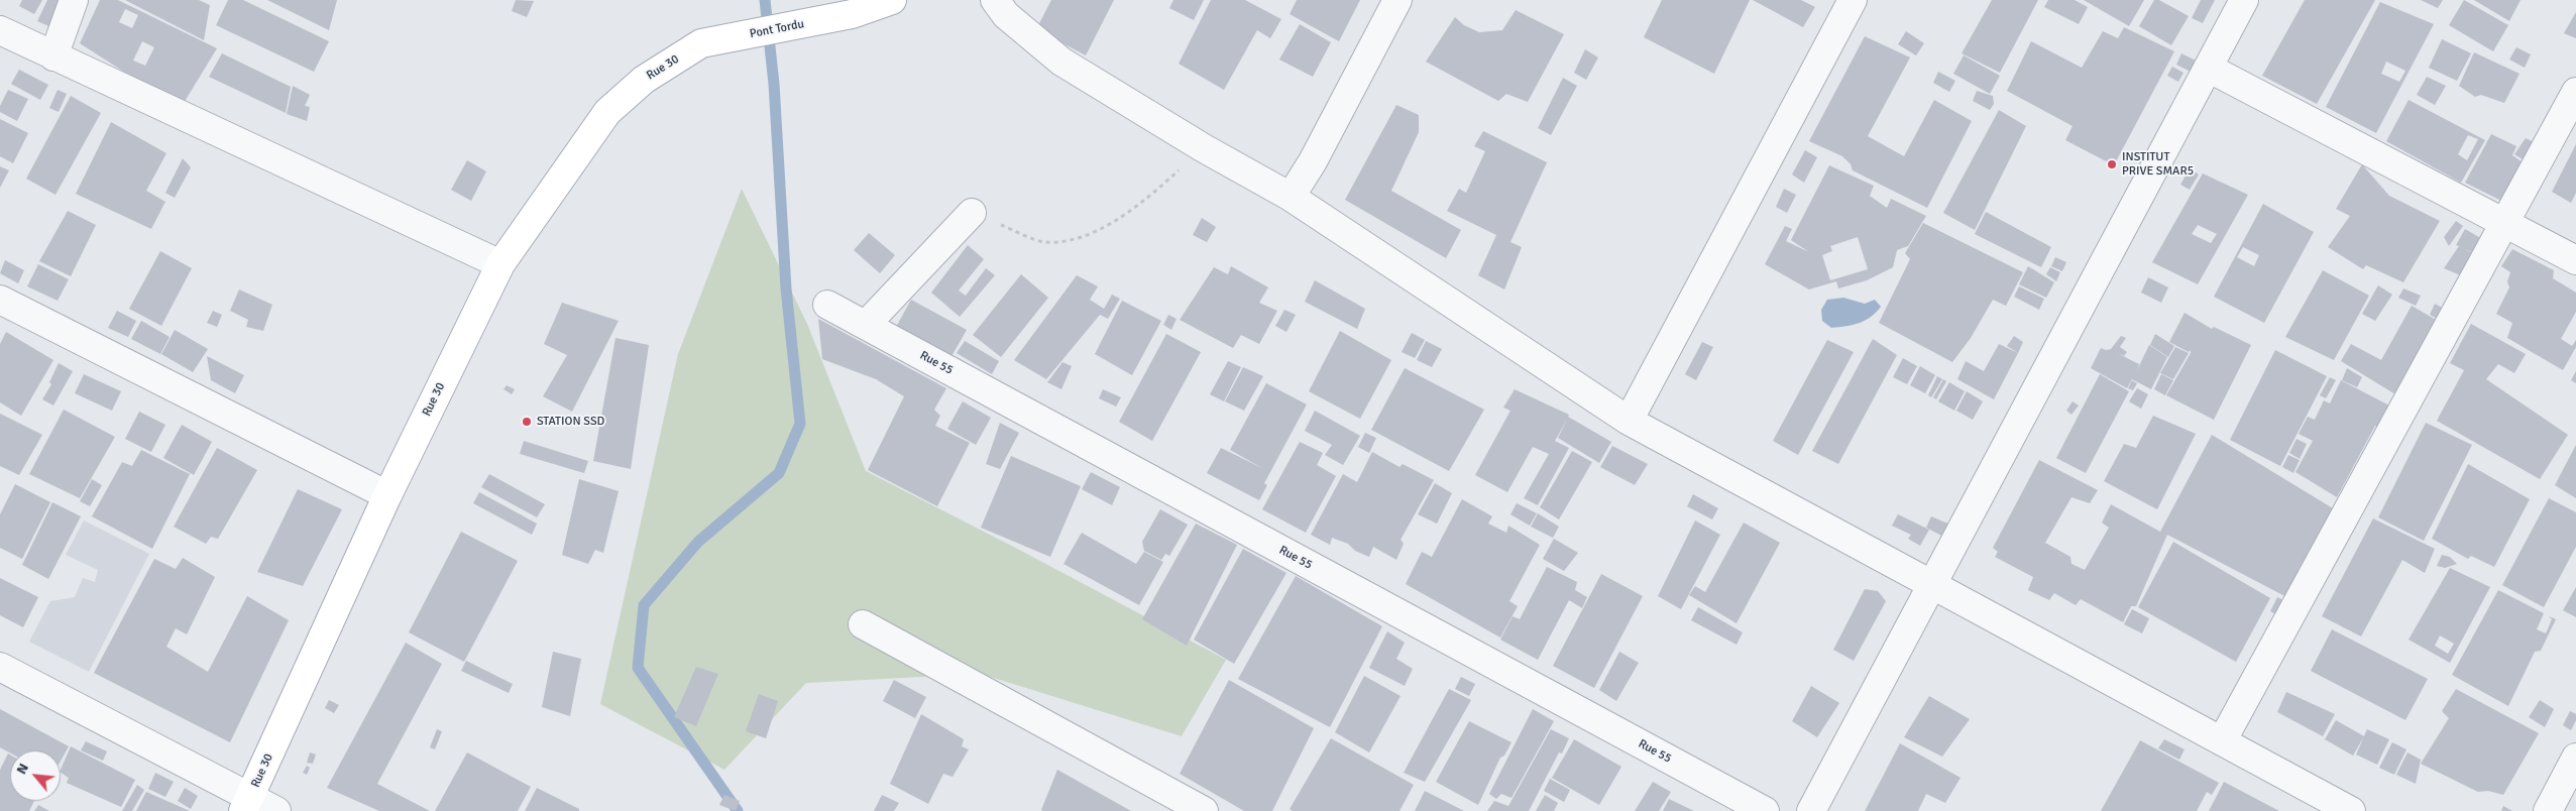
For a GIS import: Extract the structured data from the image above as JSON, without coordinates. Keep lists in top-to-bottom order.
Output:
{
  "streets": {
    "main road": ["Pont Tordu", "Rue 30"],
    "street": ["Rue 55"]
  },
  "crossings": [
    ["Pont Tordu", "Rue 30"]
  ],
  "places": ["INSTITUT PRIVE SMAR5", "STATION SSD"],
  "north": "top left"
}
